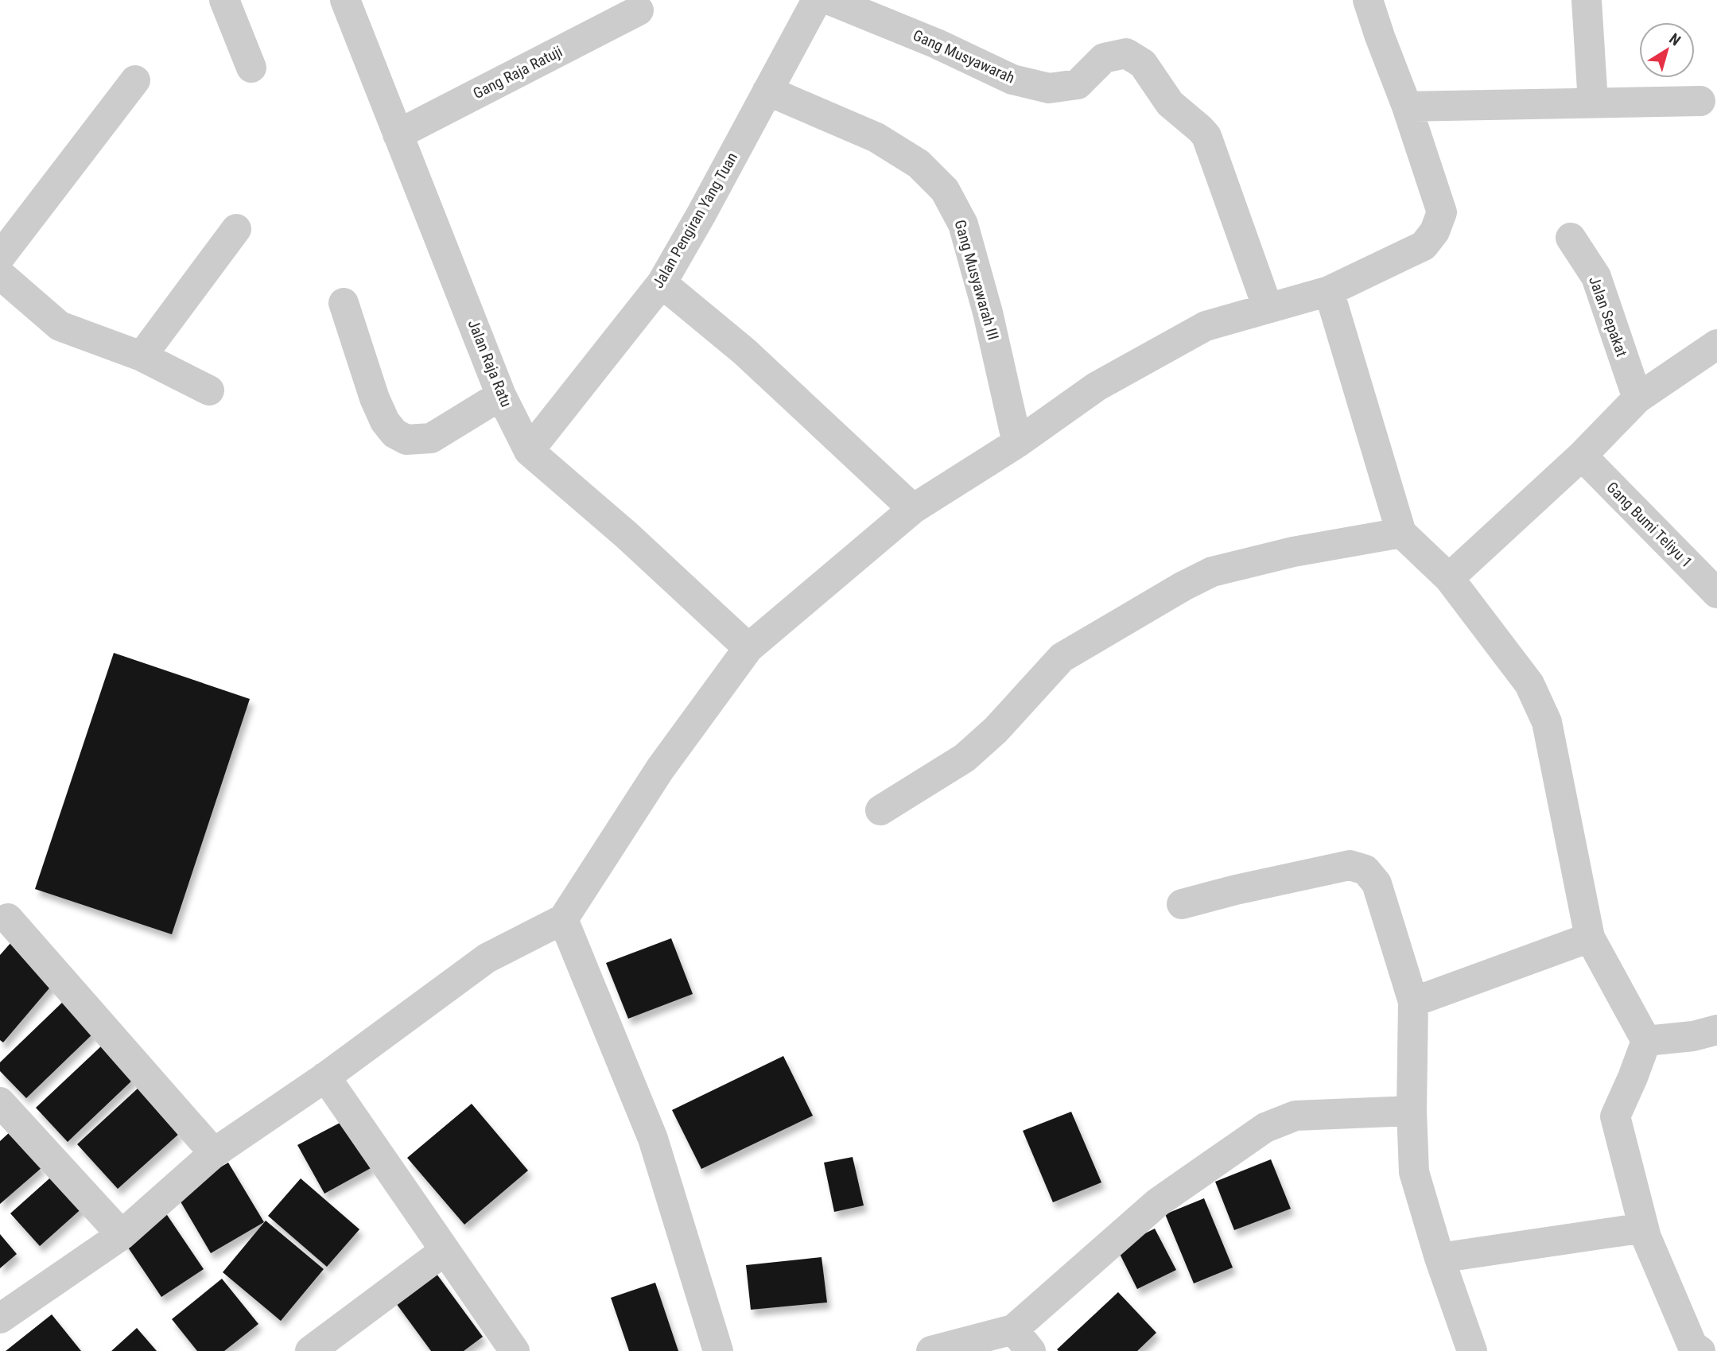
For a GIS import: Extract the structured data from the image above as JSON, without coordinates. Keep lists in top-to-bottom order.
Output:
{
  "streets": {
    "street": [
      "Gang Musyawarah",
      "Gang Raja Ratuji",
      "Jalan Pengiran Yang Tuan",
      "Gang Musyawarah III",
      "Jalan Sepakat",
      "Jalan Raja Ratu",
      "Gang Bumi Teliyu 1"
    ]
  },
  "crossings": [
    ["Gang Raja Ratuji", "Jalan Raja Ratu"],
    ["Jalan Pengiran Yang Tuan", "Gang Musyawarah III"],
    ["Jalan Pengiran Yang Tuan", "Jalan Raja Ratu"]
  ],
  "north": "top right"
}
